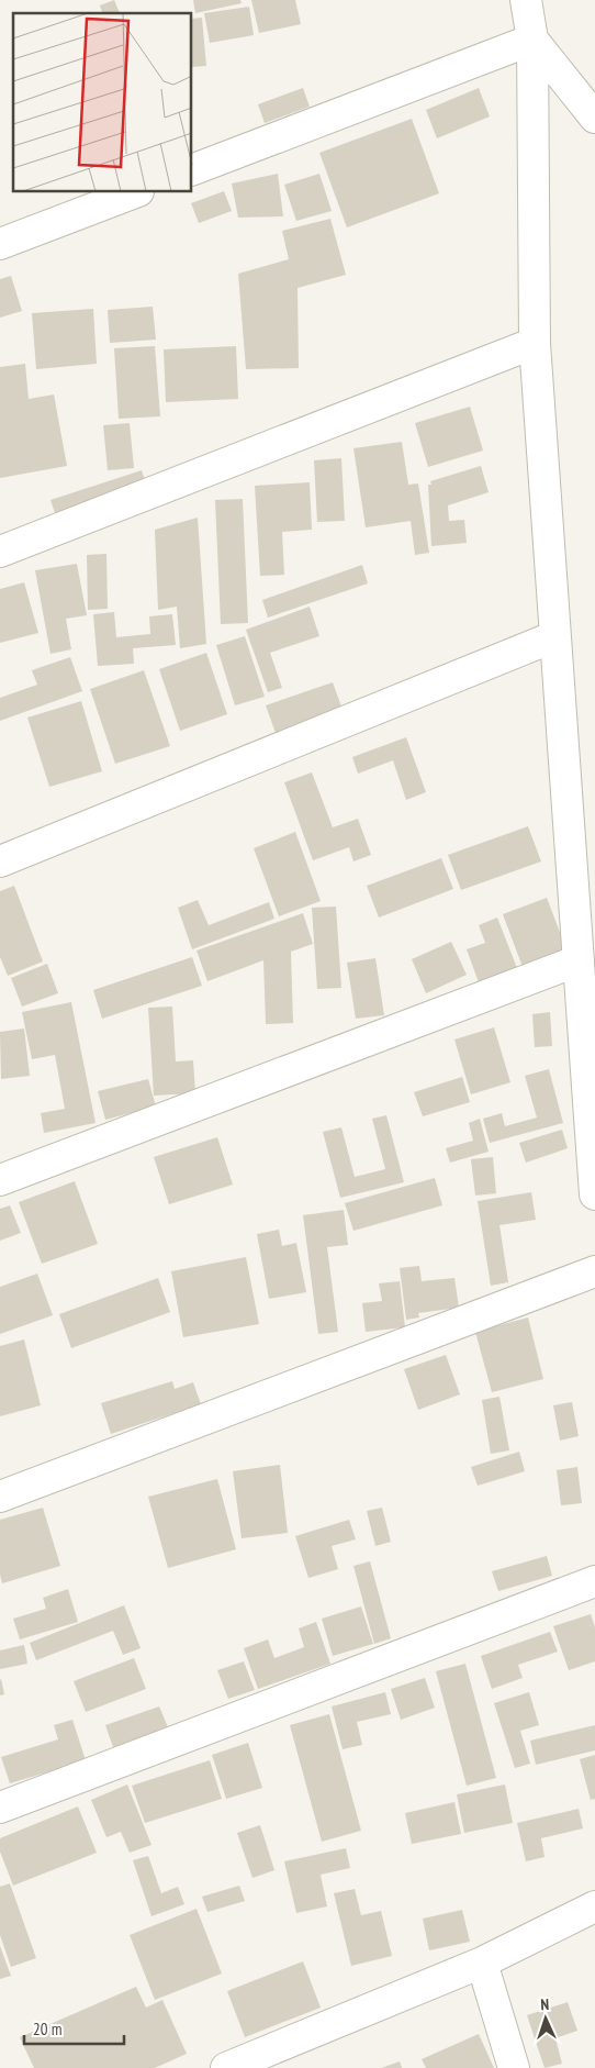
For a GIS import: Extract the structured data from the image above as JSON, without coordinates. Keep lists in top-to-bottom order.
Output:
{
  "scale_bar": "20 m",
  "north": "top"
}
